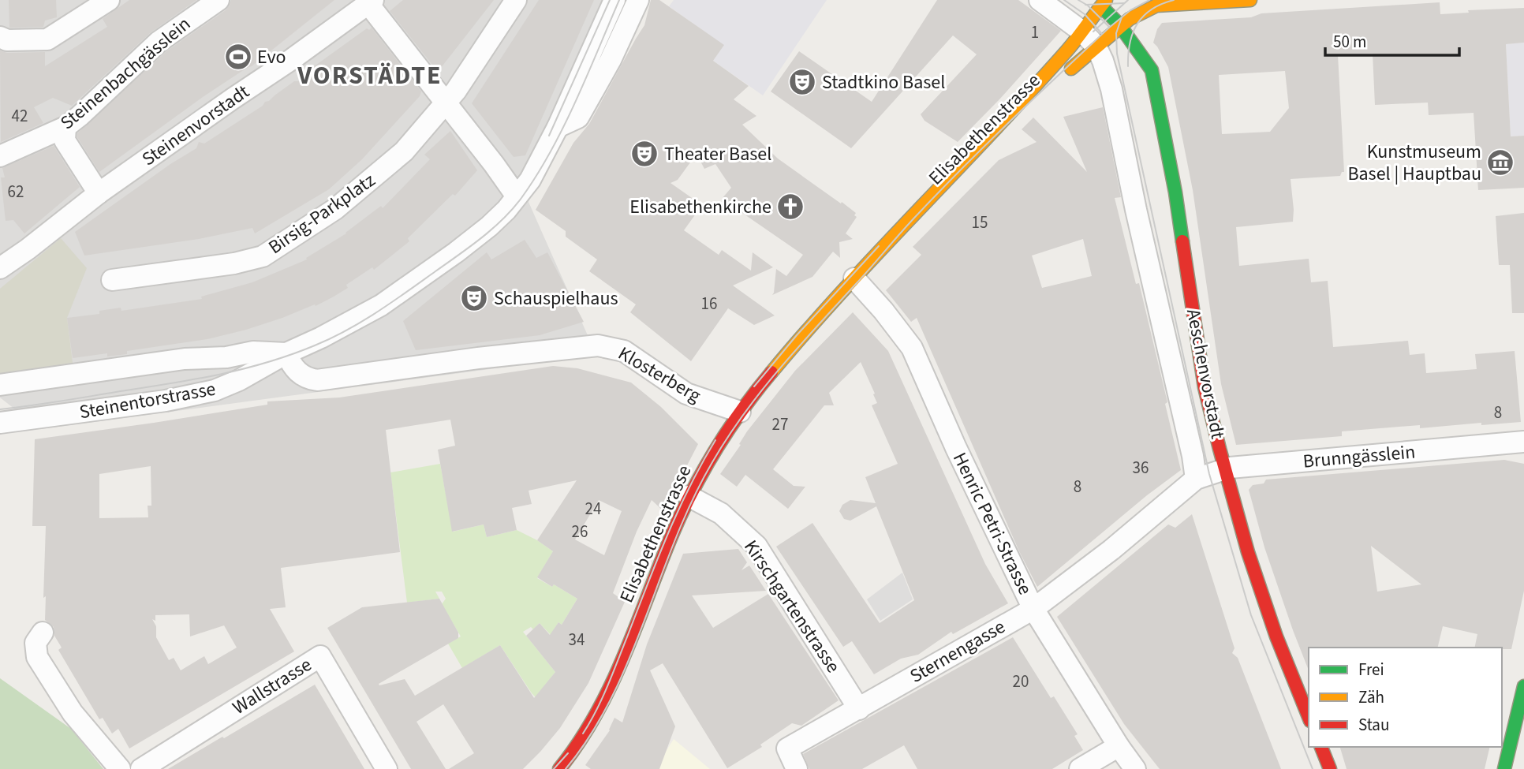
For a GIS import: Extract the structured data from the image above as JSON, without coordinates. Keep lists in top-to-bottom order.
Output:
{
  "streets": {
    "street": [
      "Steinenbachgässlein",
      "Steinenvorstadt",
      "Elisabethenstrasse",
      "Birsig-Parkplatz",
      "Aeschenvorstadt",
      "Klosterberg",
      "Steinentorstrasse",
      "Brunngässlein",
      "Henric Petri-Strasse",
      "Kirschgartenstrasse",
      "Sternengasse",
      "Wallstrasse"
    ]
  },
  "crossings": [
    ["Elisabethenstrasse", "Aeschenvorstadt"],
    ["Elisabethenstrasse", "Klosterberg"],
    ["Elisabethenstrasse", "Henric Petri-Strasse"],
    ["Elisabethenstrasse", "Kirschgartenstrasse"],
    ["Aeschenvorstadt", "Brunngässlein"],
    ["Aeschenvorstadt", "Sternengasse"],
    ["Klosterberg", "Steinentorstrasse"],
    ["Brunngässlein", "Sternengasse"],
    ["Henric Petri-Strasse", "Sternengasse"],
    ["Kirschgartenstrasse", "Sternengasse"]
  ],
  "districts": ["VORSTÄDTE"],
  "places": {
    "sports": ["Evo"],
    "theatre": ["Stadtkino Basel", "Theater Basel", "Schauspielhaus"],
    "museum": ["Kunstmuseum Basel | Hauptbau"],
    "church": ["Elisabethenkirche"]
  },
  "house_numbers": [
    "1",
    "42",
    "62",
    "15",
    "16",
    "8",
    "27",
    "36",
    "8",
    "24",
    "26",
    "34",
    "20"
  ],
  "legend": ["Frei", "Zäh", "Stau"],
  "scale_bar": "50 m"
}
